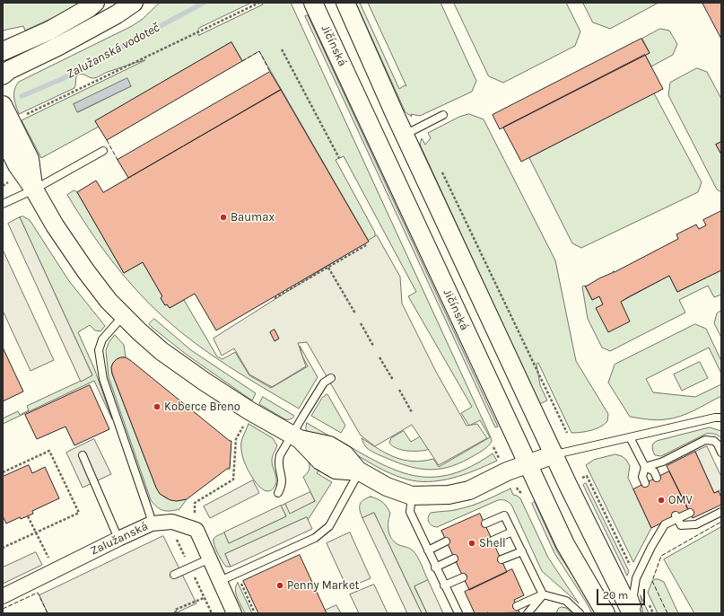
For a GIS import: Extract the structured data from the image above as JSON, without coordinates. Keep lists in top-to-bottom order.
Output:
{
  "streets": {
    "street": ["Jičínská", "Zalužanská"]
  },
  "water": ["Zalužanská vodoteč"],
  "places": [
    "Baumax",
    "Koberce Breno",
    "OMV",
    "Shell",
    "Penny Market"
  ],
  "scale_bar": "20 m"
}
